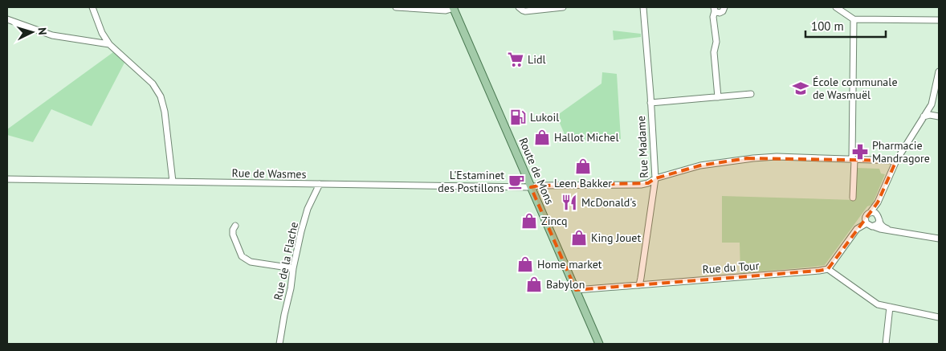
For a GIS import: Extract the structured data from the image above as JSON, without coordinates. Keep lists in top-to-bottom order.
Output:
{
  "streets": {
    "main road": ["Route de Mons"],
    "street": [
      "Rue Madame",
      "Rue de Wasmes",
      "Rue de la Flache",
      "Rue du Tour"
    ]
  },
  "crossings": [
    ["Rue Madame", "Rue de Wasmes"],
    ["Rue Madame", "Rue du Tour"],
    ["Route de Mons", "Rue de Wasmes"],
    ["Route de Mons", "Rue du Tour"],
    ["Rue de Wasmes", "Rue de la Flache"]
  ],
  "places": {
    "supermarket": ["Lidl"],
    "school or university": ["École communale de Wasmuël"],
    "fuel station": ["Lukoil"],
    "shop": [
      "Hallot Michel",
      "Leen Bakker",
      "Zincq",
      "King Jouet",
      "Home market",
      "Babylon"
    ],
    "pharmacy": ["Pharmacie Mandragore"],
    "cafe": ["L'Estaminet des Postillons"],
    "restaurant": ["McDonald's"]
  },
  "scale_bar": "100 m",
  "north": "right"
}
